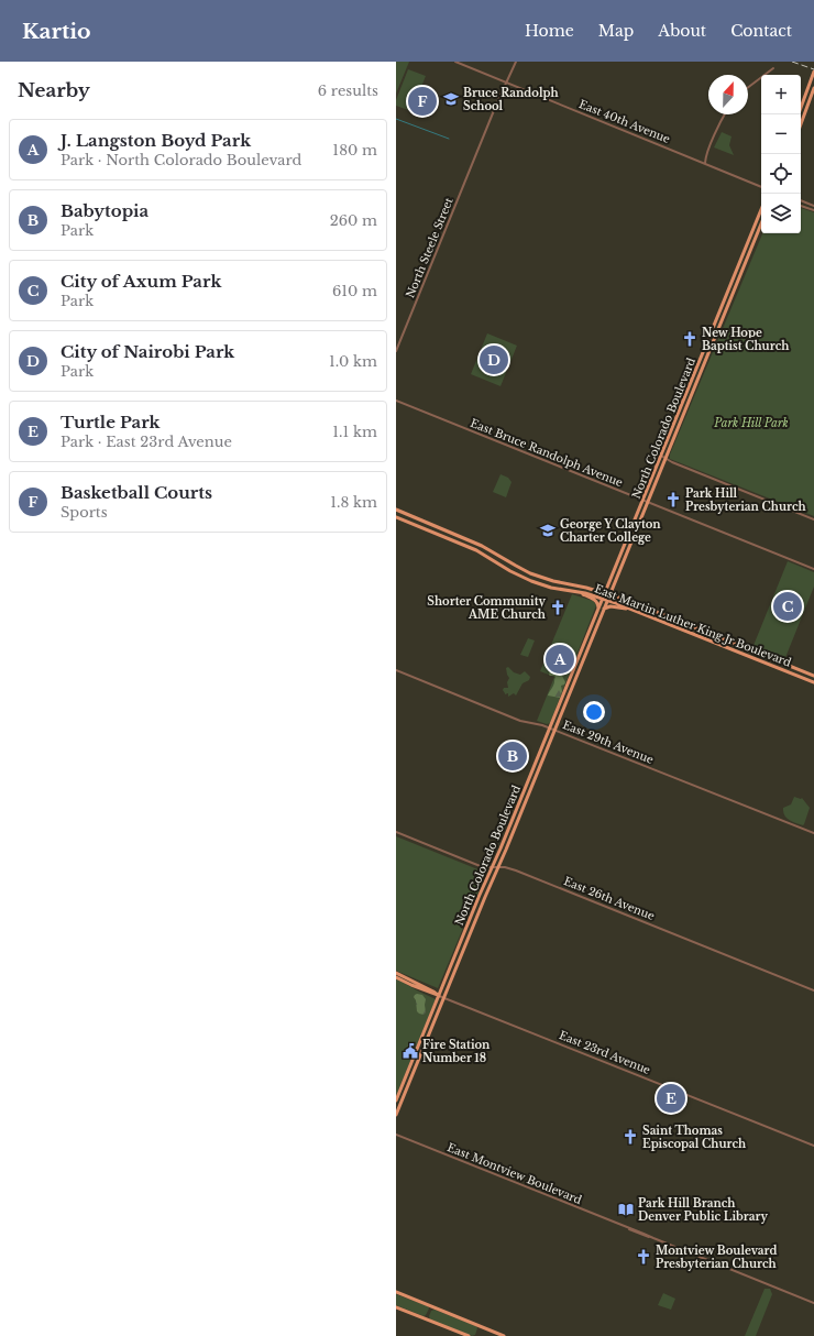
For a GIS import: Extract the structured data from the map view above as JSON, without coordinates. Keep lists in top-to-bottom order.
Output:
{
  "streets": {
    "main road": ["North Colorado Boulevard", "East Martin Luther King Jr Boulevard", "East 23rd Avenue"],
    "street": [
      "East 40th Avenue",
      "North Steele Street",
      "East Bruce Randolph Avenue",
      "East 29th Avenue",
      "East 26th Avenue",
      "East Montview Boulevard"
    ]
  },
  "crossings": [
    ["East 40th Avenue", "North Steele Street"],
    ["North Colorado Boulevard", "East Bruce Randolph Avenue"],
    ["North Colorado Boulevard", "East Martin Luther King Jr Boulevard"],
    ["North Colorado Boulevard", "East 29th Avenue"],
    ["North Colorado Boulevard", "East 26th Avenue"],
    ["North Colorado Boulevard", "East 23rd Avenue"]
  ],
  "parks": ["Park Hill Park"],
  "places": {
    "school or university": ["Bruce Randolph School", "George Y Clayton Charter College"],
    "church": [
      "New Hope Baptist Church",
      "Park Hill Presbyterian Church",
      "Shorter Community AME Church",
      "Saint Thomas Episcopal Church",
      "Montview Boulevard Presbyterian Church"
    ],
    "public building": ["Fire Station Number 18"],
    "library": ["Park Hill Branch Denver Public Library"]
  },
  "north": "top",
  "page": {
    "header": "Kartio",
    "nav": [
      "Home",
      "Map",
      "About",
      "Contact"
    ],
    "heading": ["Nearby", "6 results"],
    "map_buttons": ["+", "−"],
    "pins": [
      "F",
      "D",
      "C",
      "A",
      "B",
      "E"
    ],
    "list": [
      {
        "mark": "A",
        "name": "J. Langston Boyd Park",
        "note": "Park · North Colorado Boulevard",
        "value": "180 m"
      },
      {
        "mark": "B",
        "name": "Babytopia",
        "note": "Park",
        "value": "260 m"
      },
      {
        "mark": "C",
        "name": "City of Axum Park",
        "note": "Park",
        "value": "610 m"
      },
      {
        "mark": "D",
        "name": "City of Nairobi Park",
        "note": "Park",
        "value": "1.0 km"
      },
      {
        "mark": "E",
        "name": "Turtle Park",
        "note": "Park · East 23rd Avenue",
        "value": "1.1 km"
      },
      {
        "mark": "F",
        "name": "Basketball Courts",
        "note": "Sports",
        "value": "1.8 km"
      }
    ]
  }
}
